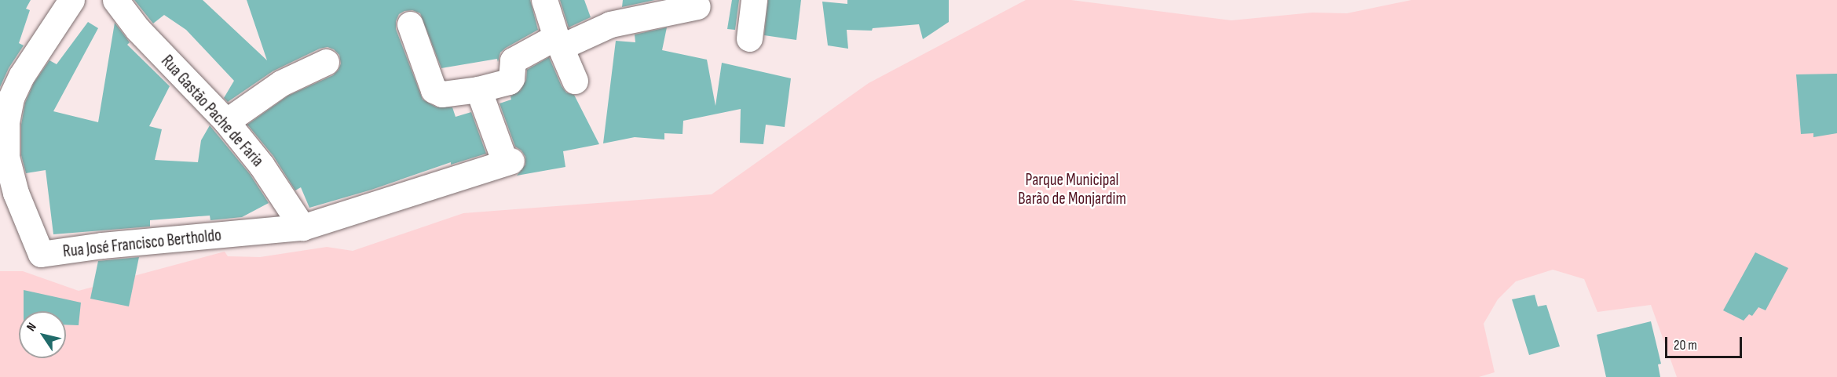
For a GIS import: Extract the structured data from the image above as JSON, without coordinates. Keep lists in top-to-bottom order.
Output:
{
  "streets": {
    "street": ["Rua Gastão Pache de Faria", "Rua José Francisco Bertholdo"]
  },
  "crossings": [
    ["Rua Gastão Pache de Faria", "Rua José Francisco Bertholdo"]
  ],
  "parks": ["Parque Municipal Barão de Monjardim"],
  "scale_bar": "20 m",
  "north": "top left"
}
